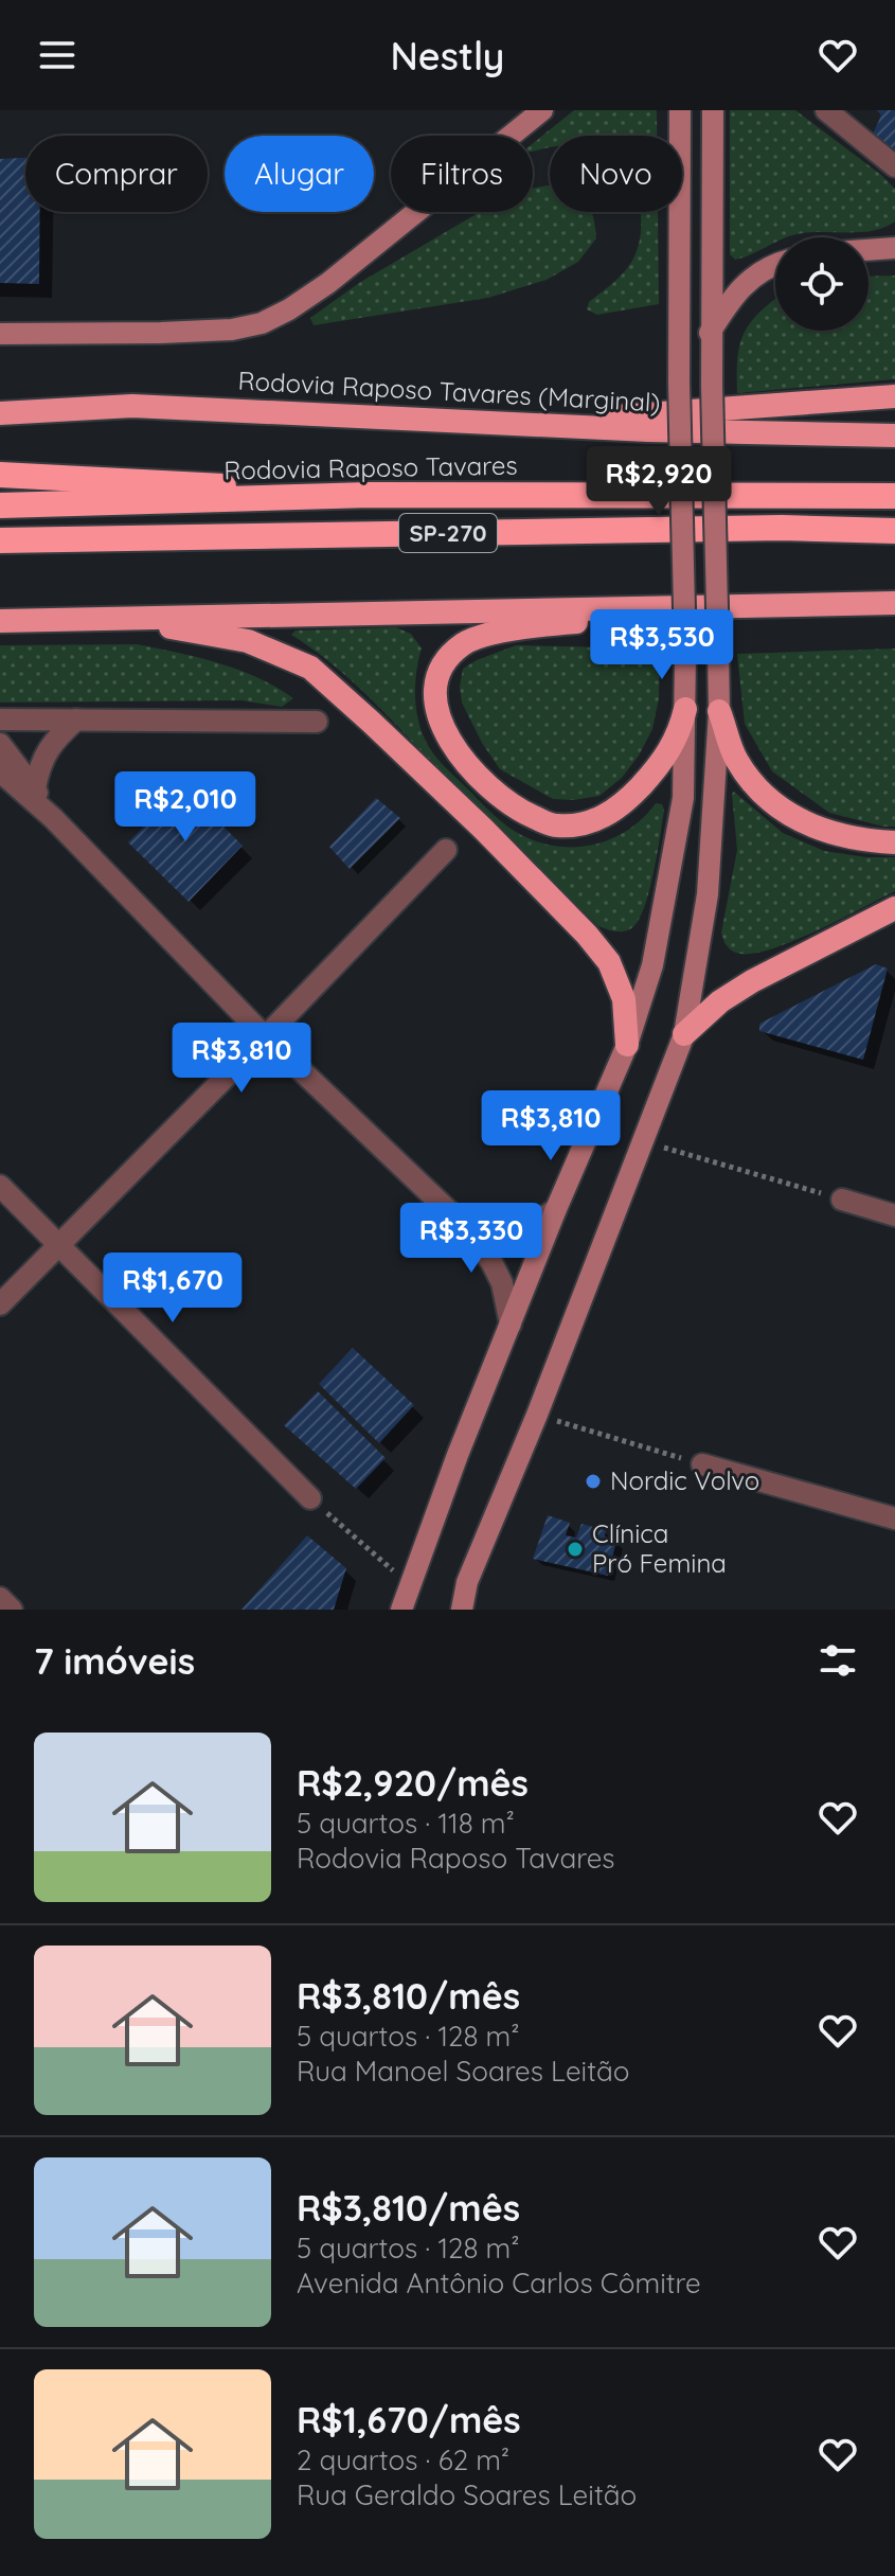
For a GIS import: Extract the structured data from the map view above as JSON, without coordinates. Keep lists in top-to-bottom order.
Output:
{
  "streets": {
    "highway": ["Rodovia Raposo Tavares (Marginal)", "Rodovia Raposo Tavares", "SP-270"]
  },
  "places": ["Nordic Volvo", "Clínica Pró Femina"],
  "page": {
    "header": "Nestly",
    "chip": [
      "Comprar",
      "Alugar",
      "Filtros",
      "Novo"
    ],
    "price": [
      "R$2,920",
      "R$3,530",
      "R$2,010",
      "R$3,810",
      "R$3,810",
      "R$3,330",
      "R$1,670"
    ],
    "heading": "7 imóveis",
    "list": [
      {
        "name": "R$2,920/mês",
        "note": "5 quartos · 118 m² · Rodovia Raposo Tavares"
      },
      {
        "name": "R$3,810/mês",
        "note": "5 quartos · 128 m² · Rua Manoel Soares Leitão"
      },
      {
        "name": "R$3,810/mês",
        "note": "5 quartos · 128 m² · Avenida Antônio Carlos Cômitre"
      },
      {
        "name": "R$1,670/mês",
        "note": "2 quartos · 62 m² · Rua Geraldo Soares Leitão"
      }
    ]
  }
}
